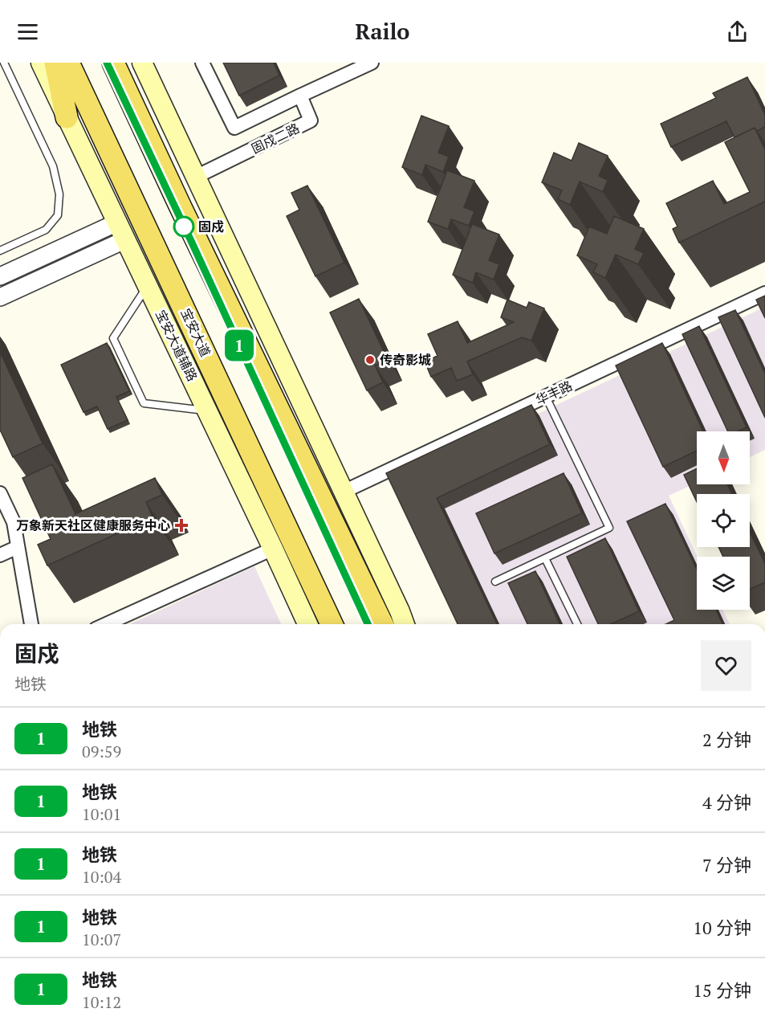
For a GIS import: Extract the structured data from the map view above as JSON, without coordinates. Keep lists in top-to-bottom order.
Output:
{
  "streets": {
    "main road": ["宝安大道", "宝安大道辅路"],
    "street": ["固戍二路", "华丰路"]
  },
  "places": {
    "other": ["固戍", "传奇影城"],
    "health": ["万象新天社区健康服务中心"]
  },
  "lines": ["metro line 1"],
  "north": "bottom",
  "page": {
    "header": "Railo",
    "on_map": "1",
    "heading": ["固戍", "地铁"],
    "list": [
      {
        "mark": "1",
        "name": "地铁",
        "note": "09:59",
        "value": "2 分钟"
      },
      {
        "mark": "1",
        "name": "地铁",
        "note": "10:01",
        "value": "4 分钟"
      },
      {
        "mark": "1",
        "name": "地铁",
        "note": "10:04",
        "value": "7 分钟"
      },
      {
        "mark": "1",
        "name": "地铁",
        "note": "10:07",
        "value": "10 分钟"
      },
      {
        "mark": "1",
        "name": "地铁",
        "note": "10:12",
        "value": "15 分钟"
      }
    ]
  }
}
